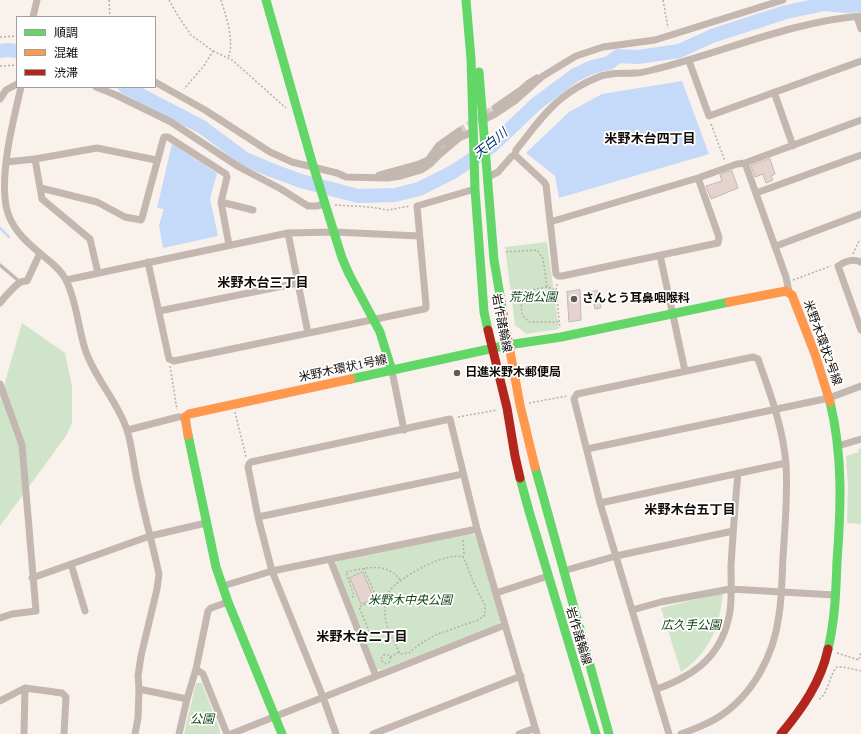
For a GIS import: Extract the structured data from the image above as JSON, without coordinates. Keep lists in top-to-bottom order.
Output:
{
  "streets": {
    "street": ["岩作諸輪線", "米野木環状2号線", "米野木環状1号線"]
  },
  "crossings": [
    ["岩作諸輪線", "米野木環状2号線"],
    ["岩作諸輪線", "米野木環状1号線"],
    ["米野木環状2号線", "米野木環状1号線"]
  ],
  "districts": [
    "米野木台四丁目",
    "米野木台三丁目",
    "米野木台五丁目",
    "米野木台二丁目"
  ],
  "water": ["天白川"],
  "parks": [
    "荒池公園",
    "米野木中央公園",
    "広久手公園",
    "公園"
  ],
  "places": ["さんとう耳鼻咽喉科", "日進米野木郵便局"],
  "legend": ["順調", "混雑", "渋滞"]
}
